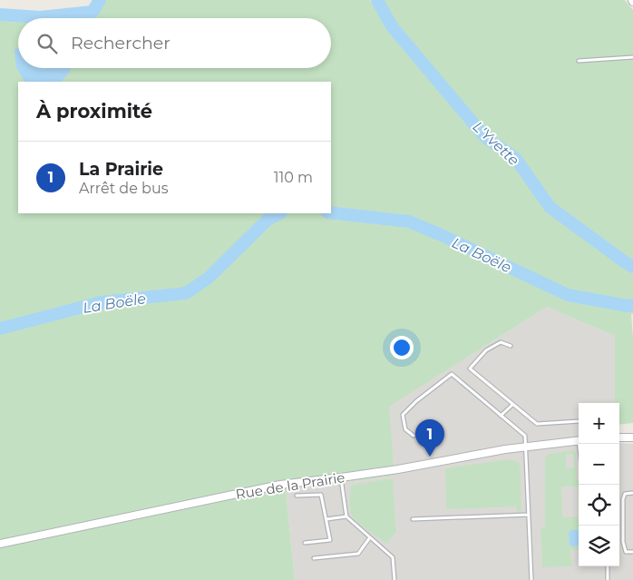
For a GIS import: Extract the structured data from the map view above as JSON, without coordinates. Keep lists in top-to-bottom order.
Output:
{
  "streets": {
    "street": ["Rue de la Prairie"]
  },
  "water": ["L'Yvette", "La Boële"],
  "page": {
    "search": "Rechercher",
    "heading": "À proximité",
    "list": [
      {
        "mark": "1",
        "name": "La Prairie",
        "note": "Arrêt de bus",
        "value": "110 m"
      }
    ],
    "map_buttons": ["+", "−"],
    "pins": "1"
  }
}
